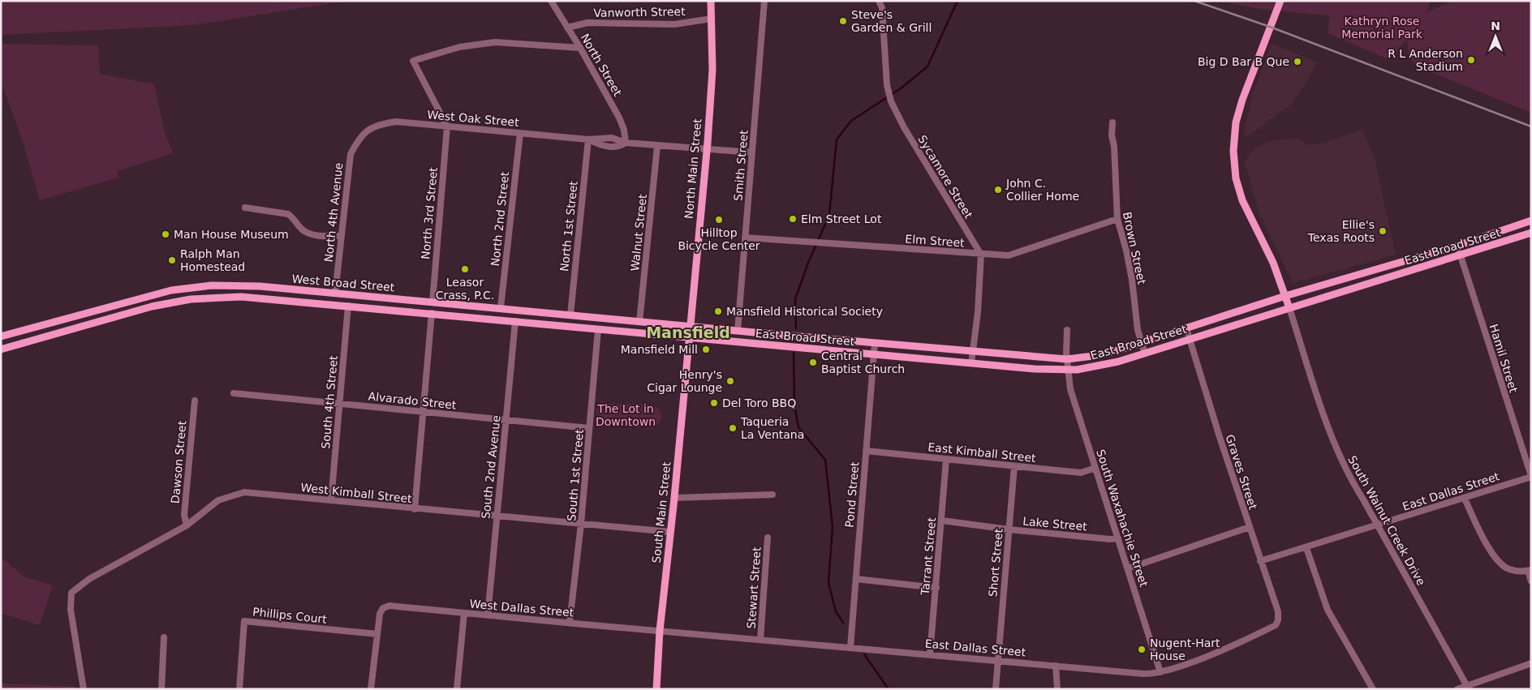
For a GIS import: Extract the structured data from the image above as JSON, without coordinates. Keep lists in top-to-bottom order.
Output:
{
  "streets": {
    "main road": [
      "North Main Street",
      "East Broad Street",
      "West Broad Street",
      "South Main Street"
    ],
    "street": [
      "Vanworth Street",
      "North Street",
      "West Oak Street",
      "Smith Street",
      "Sycamore Street",
      "North 4th Avenue",
      "North 3rd Street",
      "North 2nd Street",
      "North 1st Street",
      "Walnut Street",
      "Elm Street",
      "Brown Street",
      "Hamil Street",
      "Alvarado Street",
      "South 4th Street",
      "East Kimball Street",
      "Dawson Street",
      "South 2nd Avenue",
      "Graves Street",
      "South 1st Street",
      "East Dallas Street",
      "West Kimball Street",
      "Pond Street",
      "South Waxahachie Street",
      "South Walnut Creek Drive",
      "Lake Street",
      "Tarrant Street",
      "Short Street",
      "Stewart Street",
      "West Dallas Street",
      "Phillips Court"
    ]
  },
  "crossings": [
    ["Vanworth Street", "North Street"],
    ["Vanworth Street", "North Main Street"],
    ["North Street", "West Oak Street"],
    ["West Oak Street", "Smith Street"],
    ["West Oak Street", "North Main Street"],
    ["West Oak Street", "North 4th Avenue"],
    ["West Oak Street", "North 3rd Street"],
    ["West Oak Street", "North 2nd Street"],
    ["West Oak Street", "North 1st Street"],
    ["West Oak Street", "Walnut Street"],
    ["Smith Street", "Elm Street"],
    ["Smith Street", "East Broad Street"],
    ["North Main Street", "East Broad Street"],
    ["North Main Street", "West Broad Street"],
    ["North Main Street", "South Main Street"],
    ["Sycamore Street", "Elm Street"],
    ["North 4th Avenue", "West Broad Street"],
    ["North 3rd Street", "West Broad Street"],
    ["North 2nd Street", "West Broad Street"],
    ["North 1st Street", "West Broad Street"],
    ["Walnut Street", "West Broad Street"],
    ["Elm Street", "Brown Street"],
    ["East Broad Street", "Brown Street"],
    ["East Broad Street", "West Broad Street"],
    ["East Broad Street", "Hamil Street"],
    ["East Broad Street", "Graves Street"],
    ["East Broad Street", "Pond Street"],
    ["East Broad Street", "South Main Street"],
    ["East Broad Street", "South Waxahachie Street"],
    ["East Broad Street", "South Walnut Creek Drive"],
    ["West Broad Street", "South 4th Street"],
    ["West Broad Street", "South 2nd Avenue"],
    ["West Broad Street", "South 1st Street"],
    ["West Broad Street", "South Main Street"],
    ["Hamil Street", "East Dallas Street"],
    ["Alvarado Street", "South 4th Street"],
    ["Alvarado Street", "South 2nd Avenue"],
    ["Alvarado Street", "South 1st Street"],
    ["South 4th Street", "West Kimball Street"],
    ["East Kimball Street", "Pond Street"],
    ["East Kimball Street", "South Waxahachie Street"],
    ["East Kimball Street", "Tarrant Street"],
    ["East Kimball Street", "Short Street"],
    ["Dawson Street", "West Kimball Street"],
    ["South 2nd Avenue", "West Kimball Street"],
    ["South 2nd Avenue", "West Dallas Street"],
    ["Graves Street", "East Dallas Street"],
    ["South 1st Street", "West Kimball Street"],
    ["South 1st Street", "West Dallas Street"],
    ["East Dallas Street", "Pond Street"],
    ["East Dallas Street", "South Main Street"],
    ["East Dallas Street", "South Waxahachie Street"],
    ["East Dallas Street", "South Walnut Creek Drive"],
    ["East Dallas Street", "Tarrant Street"],
    ["East Dallas Street", "Short Street"],
    ["East Dallas Street", "Stewart Street"],
    ["East Dallas Street", "West Dallas Street"],
    ["West Kimball Street", "South Main Street"],
    ["South Main Street", "West Dallas Street"],
    ["South Waxahachie Street", "Lake Street"],
    ["Lake Street", "Tarrant Street"],
    ["Lake Street", "Short Street"],
    ["West Dallas Street", "Phillips Court"]
  ],
  "districts": ["Mansfield"],
  "parks": ["Kathryn Rose Memorial Park", "The Lot in Downtown"],
  "places": [
    "Steve's Garden & Grill",
    "R L Anderson Stadium",
    "Big D Bar B Que",
    "John C. Collier Home",
    "Elm Street Lot",
    "Hilltop Bicycle Center",
    "Ellie's Texas Roots",
    "Man House Museum",
    "Ralph Man Homestead",
    "Leasor Crass, P.C.",
    "Mansfield Historical Society",
    "Mansfield Mill",
    "Central Baptist Church",
    "Henry's Cigar Lounge",
    "Del Toro BBQ",
    "Taqueria La Ventana",
    "Nugent-Hart House"
  ],
  "north": "top"
}
